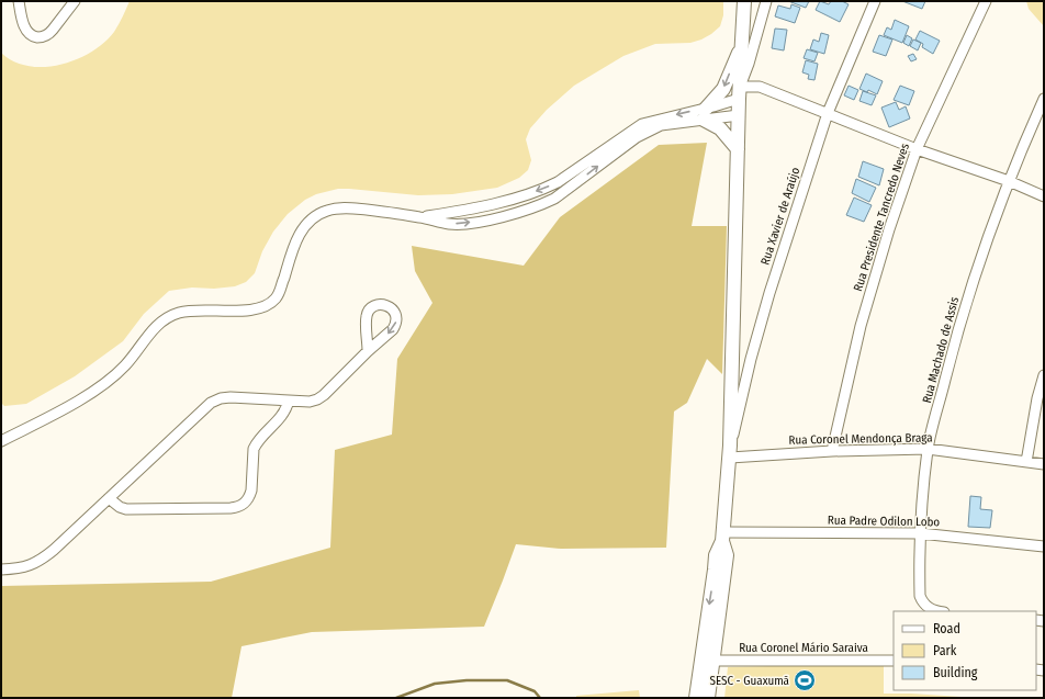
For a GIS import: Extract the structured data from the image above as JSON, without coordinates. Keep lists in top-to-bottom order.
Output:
{
  "streets": {
    "street": [
      "Rua Xavier de Araújo",
      "Rua Presidente Tancredo Neves",
      "Rua Machado de Assis",
      "Rua Coronel Mendonça Braga",
      "Rua Padre Odilon Lobo",
      "Rua Coronel Mário Saraiva"
    ]
  },
  "crossings": [
    ["Rua Xavier de Araújo", "Rua Coronel Mendonça Braga"],
    ["Rua Presidente Tancredo Neves", "Rua Coronel Mendonça Braga"],
    ["Rua Machado de Assis", "Rua Coronel Mendonça Braga"],
    ["Rua Machado de Assis", "Rua Padre Odilon Lobo"]
  ],
  "places": {
    "sports": ["SESC - Guaxumã"]
  },
  "legend": ["Road", "Park", "Building"]
}
